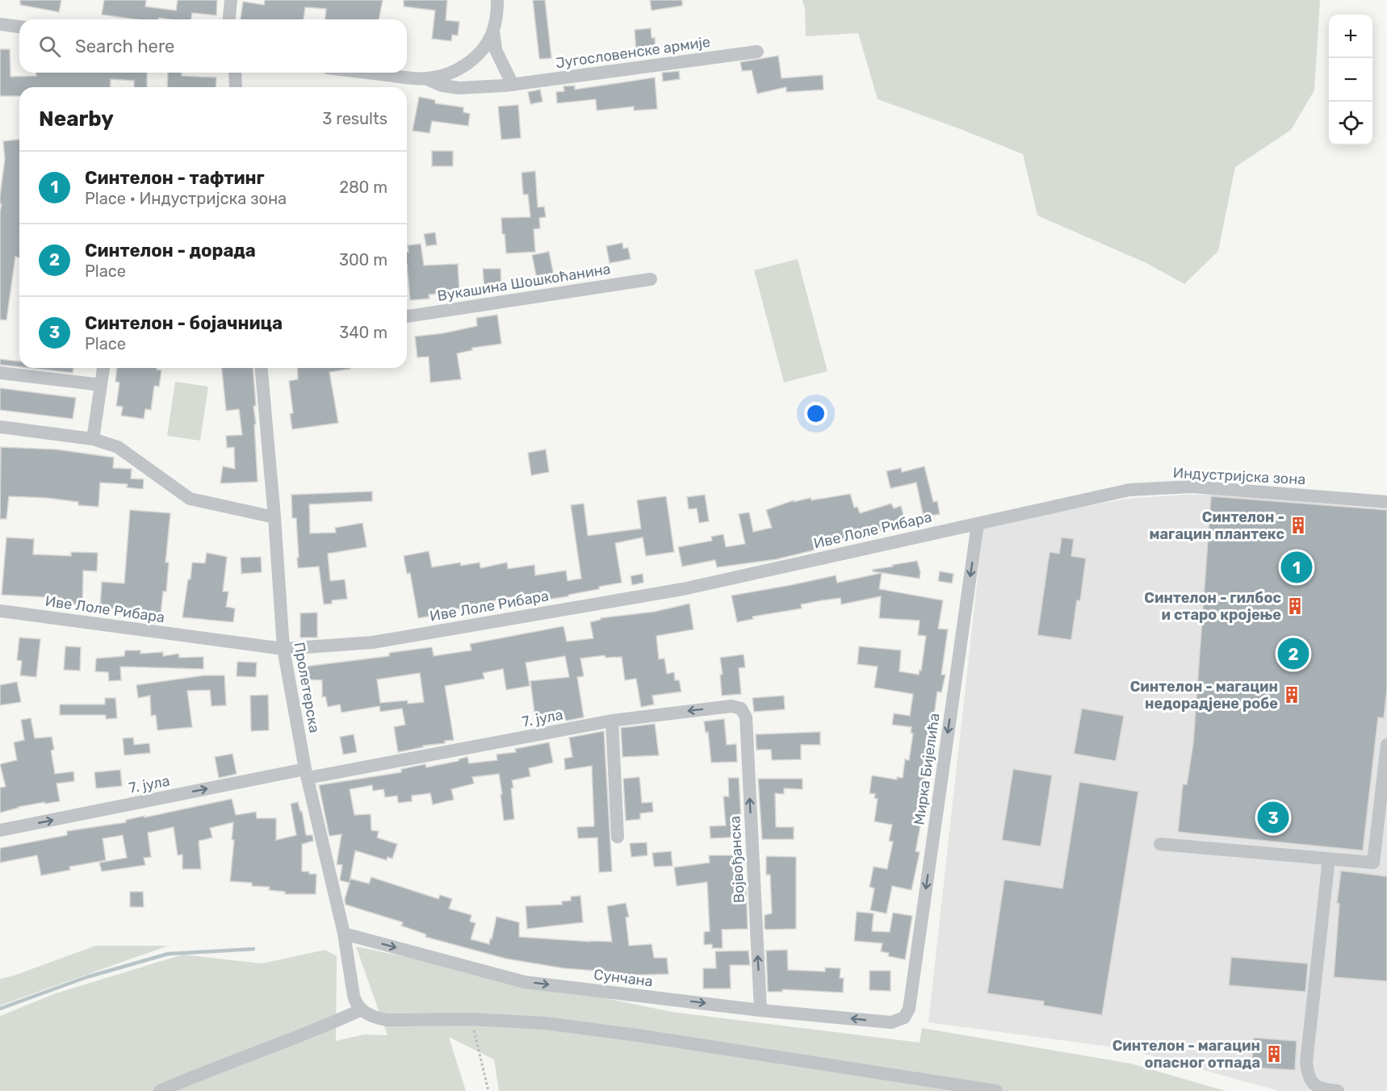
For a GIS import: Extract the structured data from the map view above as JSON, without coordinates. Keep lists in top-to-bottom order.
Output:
{
  "streets": {
    "street": [
      "Југословенске армије",
      "Вукашина Шошкоћанина",
      "Индустријска зона",
      "Иве Лоле Рибара",
      "Пролетерска",
      "7. јула",
      "Мирка Бијелића",
      "Војвођанска",
      "Сунчана"
    ]
  },
  "crossings": [
    ["Индустријска зона", "Иве Лоле Рибара"],
    ["Индустријска зона", "Мирка Бијелића"],
    ["Иве Лоле Рибара", "Пролетерска"],
    ["Иве Лоле Рибара", "Мирка Бијелића"],
    ["Пролетерска", "7. јула"],
    ["Пролетерска", "Сунчана"],
    ["7. јула", "Војвођанска"],
    ["Мирка Бијелића", "Сунчана"],
    ["Војвођанска", "Сунчана"]
  ],
  "one_way": ["Мирка Бијелића", "Војвођанска"],
  "places": {
    "building": [
      "Синтелон - магацин плантекс",
      "Синтелон - гилбос и старо кројење",
      "Синтелон - магацин недорадјене робе",
      "Синтелон - магацин опасног отпада"
    ]
  },
  "page": {
    "map_buttons": ["+", "−"],
    "search": "Search here",
    "heading": ["Nearby", "3 results"],
    "list": [
      {
        "mark": "1",
        "name": "Синтелон - тафтинг",
        "note": "Place · Индустријска зона",
        "value": "280 m"
      },
      {
        "mark": "2",
        "name": "Синтелон - дорада",
        "note": "Place",
        "value": "300 m"
      },
      {
        "mark": "3",
        "name": "Синтелон - бојачница",
        "note": "Place",
        "value": "340 m"
      }
    ],
    "pins": ["1", "2", "3"]
  }
}
